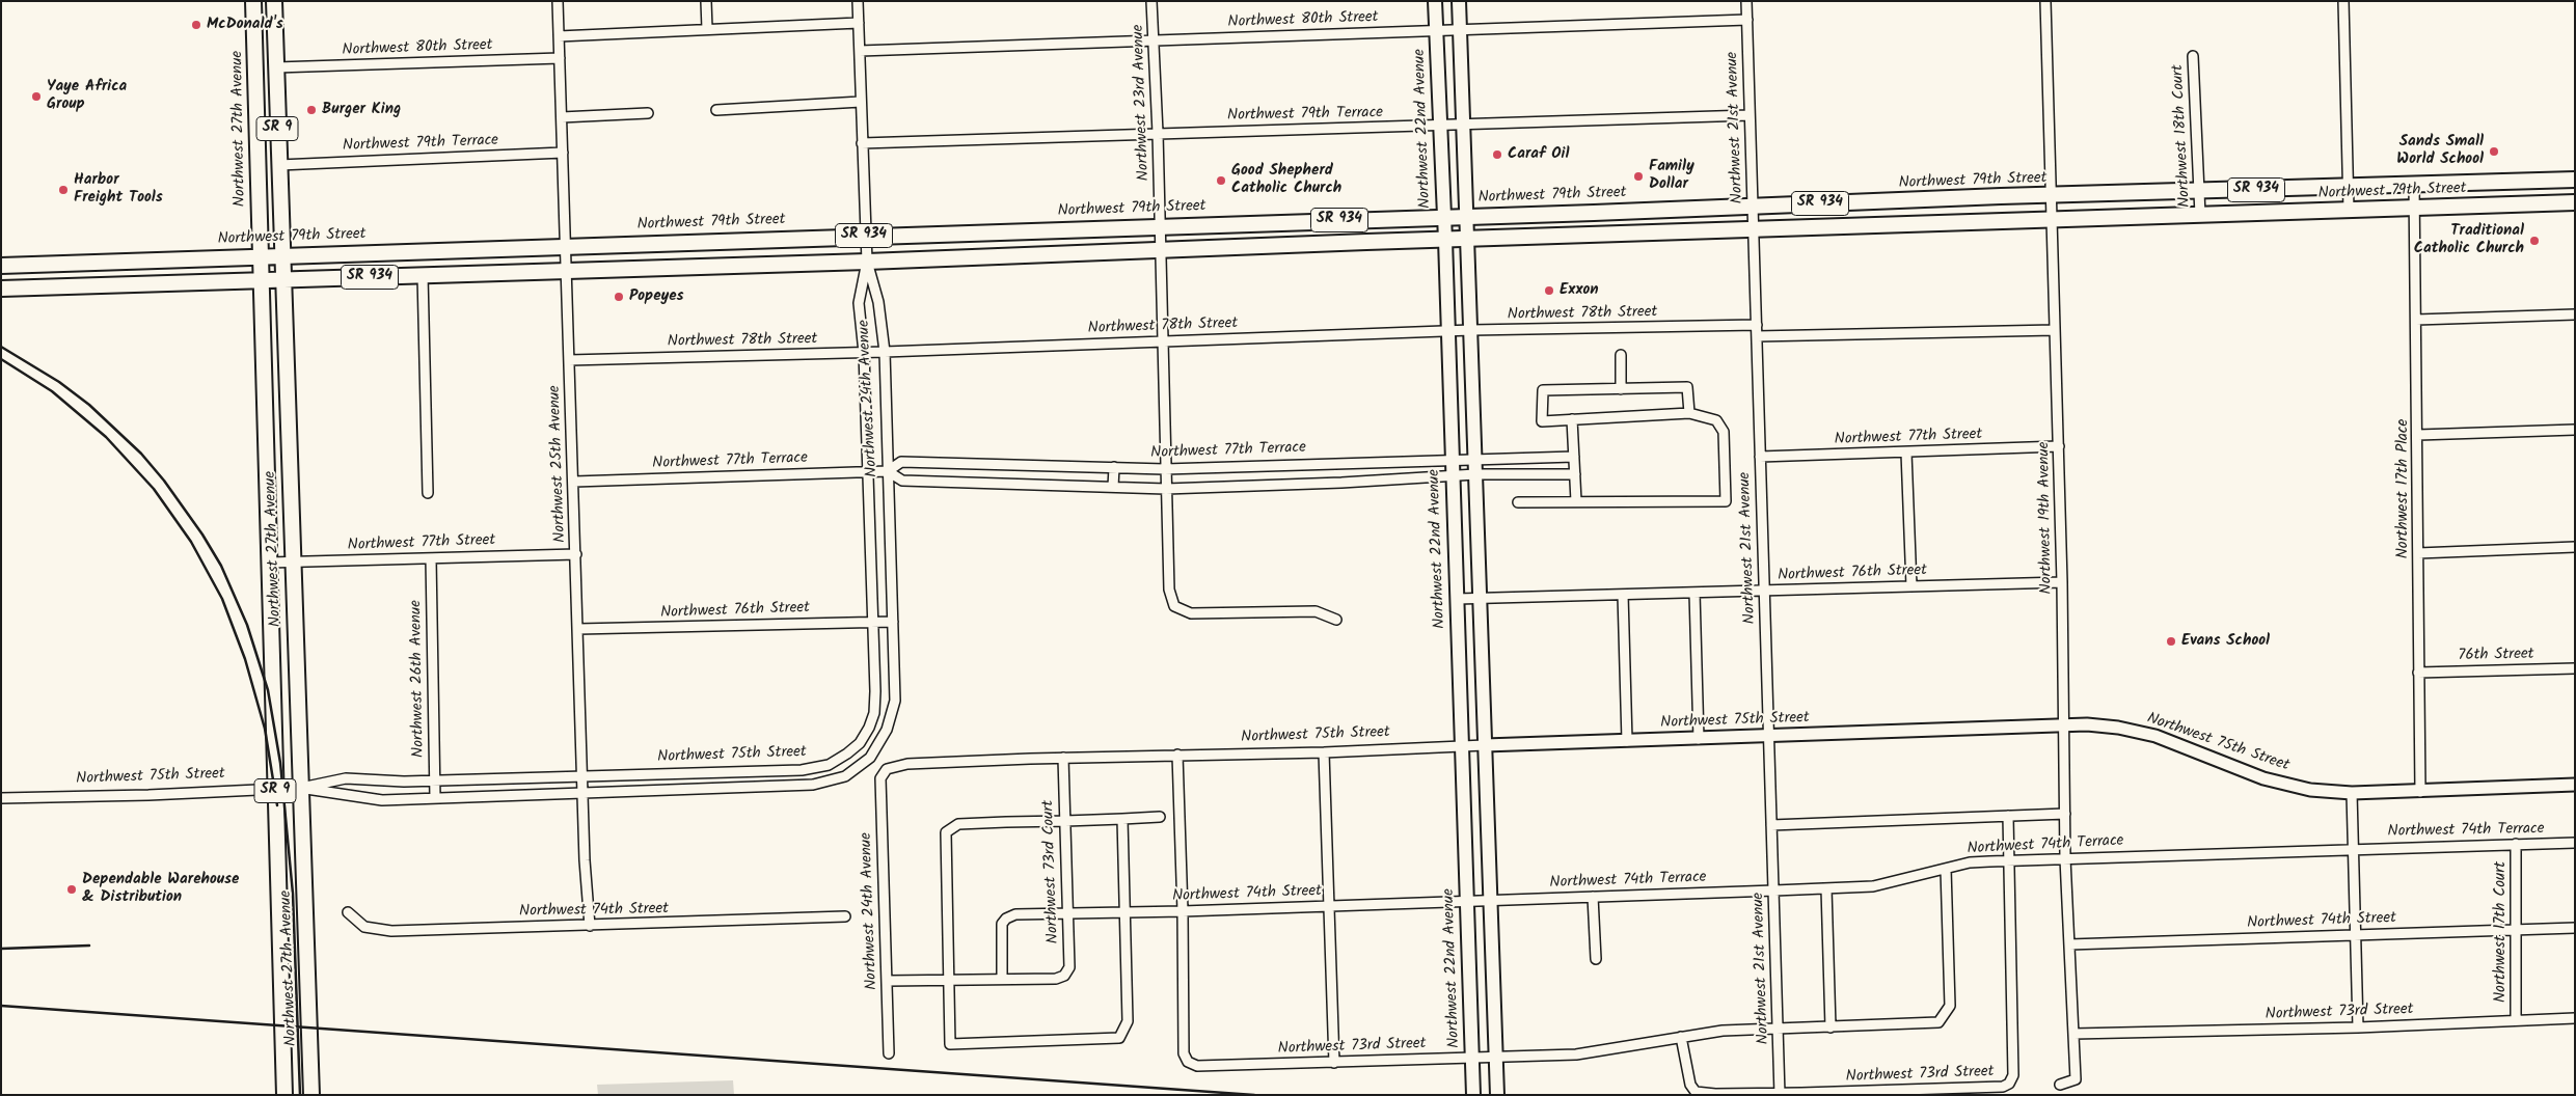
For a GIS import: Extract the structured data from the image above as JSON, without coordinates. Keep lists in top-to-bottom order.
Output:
{
  "streets": {
    "main road": [
      "Northwest 27th Avenue",
      "SR 9",
      "Northwest 22nd Avenue",
      "Northwest 79th Street",
      "SR 934"
    ],
    "street": [
      "Northwest 80th Street",
      "Northwest 23rd Avenue",
      "Northwest 79th Terrace",
      "Northwest 21st Avenue",
      "Northwest 18th Court",
      "Northwest 78th Street",
      "Northwest 24th Avenue",
      "Northwest 77th Street",
      "Northwest 77th Terrace",
      "Northwest 25th Avenue",
      "Northwest 17th Place",
      "Northwest 19th Avenue",
      "Northwest 76th Street",
      "76th Street",
      "Northwest 26th Avenue",
      "Northwest 75th Street",
      "Northwest 74th Terrace",
      "Northwest 73rd Court",
      "Northwest 74th Street",
      "Northwest 17th Court",
      "Northwest 73rd Street"
    ]
  },
  "crossings": [
    ["Northwest 80th Street", "Northwest 23rd Avenue"],
    ["Northwest 80th Street", "Northwest 21st Avenue"],
    ["Northwest 80th Street", "Northwest 27th Avenue"],
    ["Northwest 80th Street", "Northwest 22nd Avenue"],
    ["Northwest 80th Street", "Northwest 24th Avenue"],
    ["Northwest 80th Street", "Northwest 25th Avenue"],
    ["Northwest 23rd Avenue", "Northwest 79th Terrace"],
    ["Northwest 23rd Avenue", "Northwest 79th Street"],
    ["Northwest 23rd Avenue", "Northwest 78th Street"],
    ["Northwest 23rd Avenue", "Northwest 77th Terrace"],
    ["Northwest 79th Terrace", "Northwest 21st Avenue"],
    ["Northwest 79th Terrace", "Northwest 27th Avenue"],
    ["Northwest 79th Terrace", "Northwest 22nd Avenue"],
    ["Northwest 79th Terrace", "Northwest 24th Avenue"],
    ["Northwest 79th Terrace", "Northwest 25th Avenue"],
    ["Northwest 21st Avenue", "Northwest 79th Street"],
    ["Northwest 21st Avenue", "Northwest 78th Street"],
    ["Northwest 21st Avenue", "Northwest 77th Street"],
    ["Northwest 21st Avenue", "Northwest 76th Street"],
    ["Northwest 21st Avenue", "Northwest 75th Street"],
    ["Northwest 21st Avenue", "Northwest 74th Terrace"],
    ["Northwest 21st Avenue", "Northwest 73rd Street"],
    ["Northwest 27th Avenue", "Northwest 79th Street"],
    ["Northwest 27th Avenue", "Northwest 77th Street"],
    ["Northwest 27th Avenue", "Northwest 75th Street"],
    ["Northwest 22nd Avenue", "Northwest 79th Street"],
    ["Northwest 22nd Avenue", "Northwest 78th Street"],
    ["Northwest 22nd Avenue", "Northwest 77th Terrace"],
    ["Northwest 22nd Avenue", "Northwest 76th Street"],
    ["Northwest 22nd Avenue", "Northwest 75th Street"],
    ["Northwest 22nd Avenue", "Northwest 74th Street"],
    ["Northwest 22nd Avenue", "Northwest 73rd Street"],
    ["Northwest 18th Court", "Northwest 79th Street"],
    ["Northwest 79th Street", "Northwest 24th Avenue"],
    ["Northwest 79th Street", "Northwest 25th Avenue"],
    ["Northwest 79th Street", "Northwest 17th Place"],
    ["Northwest 79th Street", "Northwest 19th Avenue"],
    ["Northwest 79th Street", "Northwest 75th Street"],
    ["Northwest 78th Street", "Northwest 24th Avenue"],
    ["Northwest 78th Street", "Northwest 25th Avenue"],
    ["Northwest 78th Street", "Northwest 75th Street"],
    ["Northwest 24th Avenue", "Northwest 77th Terrace"],
    ["Northwest 24th Avenue", "Northwest 76th Street"],
    ["Northwest 24th Avenue", "Northwest 75th Street"],
    ["Northwest 77th Street", "Northwest 25th Avenue"],
    ["Northwest 77th Street", "Northwest 19th Avenue"],
    ["Northwest 77th Street", "Northwest 26th Avenue"],
    ["Northwest 77th Terrace", "Northwest 25th Avenue"],
    ["Northwest 77th Terrace", "Northwest 75th Street"],
    ["Northwest 25th Avenue", "Northwest 76th Street"],
    ["Northwest 25th Avenue", "Northwest 75th Street"],
    ["Northwest 25th Avenue", "Northwest 74th Street"],
    ["Northwest 17th Place", "76th Street"],
    ["Northwest 17th Place", "Northwest 75th Street"],
    ["Northwest 19th Avenue", "Northwest 76th Street"],
    ["Northwest 19th Avenue", "Northwest 75th Street"],
    ["Northwest 19th Avenue", "Northwest 74th Terrace"],
    ["Northwest 19th Avenue", "Northwest 74th Street"],
    ["Northwest 19th Avenue", "Northwest 73rd Street"],
    ["Northwest 76th Street", "Northwest 75th Street"],
    ["Northwest 26th Avenue", "Northwest 75th Street"],
    ["Northwest 75th Street", "Northwest 73rd Court"],
    ["Northwest 74th Terrace", "Northwest 74th Street"],
    ["Northwest 74th Terrace", "Northwest 17th Court"],
    ["Northwest 74th Terrace", "Northwest 73rd Street"],
    ["Northwest 73rd Court", "Northwest 74th Street"],
    ["Northwest 74th Street", "Northwest 17th Court"],
    ["Northwest 74th Street", "Northwest 73rd Street"],
    ["Northwest 17th Court", "Northwest 73rd Street"]
  ],
  "places": [
    "McDonald's",
    "Yaye Africa Group",
    "Burger King",
    "Sands Small World School",
    "Caraf Oil",
    "Family Dollar",
    "Good Shepherd Catholic Church",
    "Harbor Freight Tools",
    "Traditional Catholic Church",
    "Exxon",
    "Popeyes",
    "Evans School",
    "Dependable Warehouse & Distribution"
  ]
}
